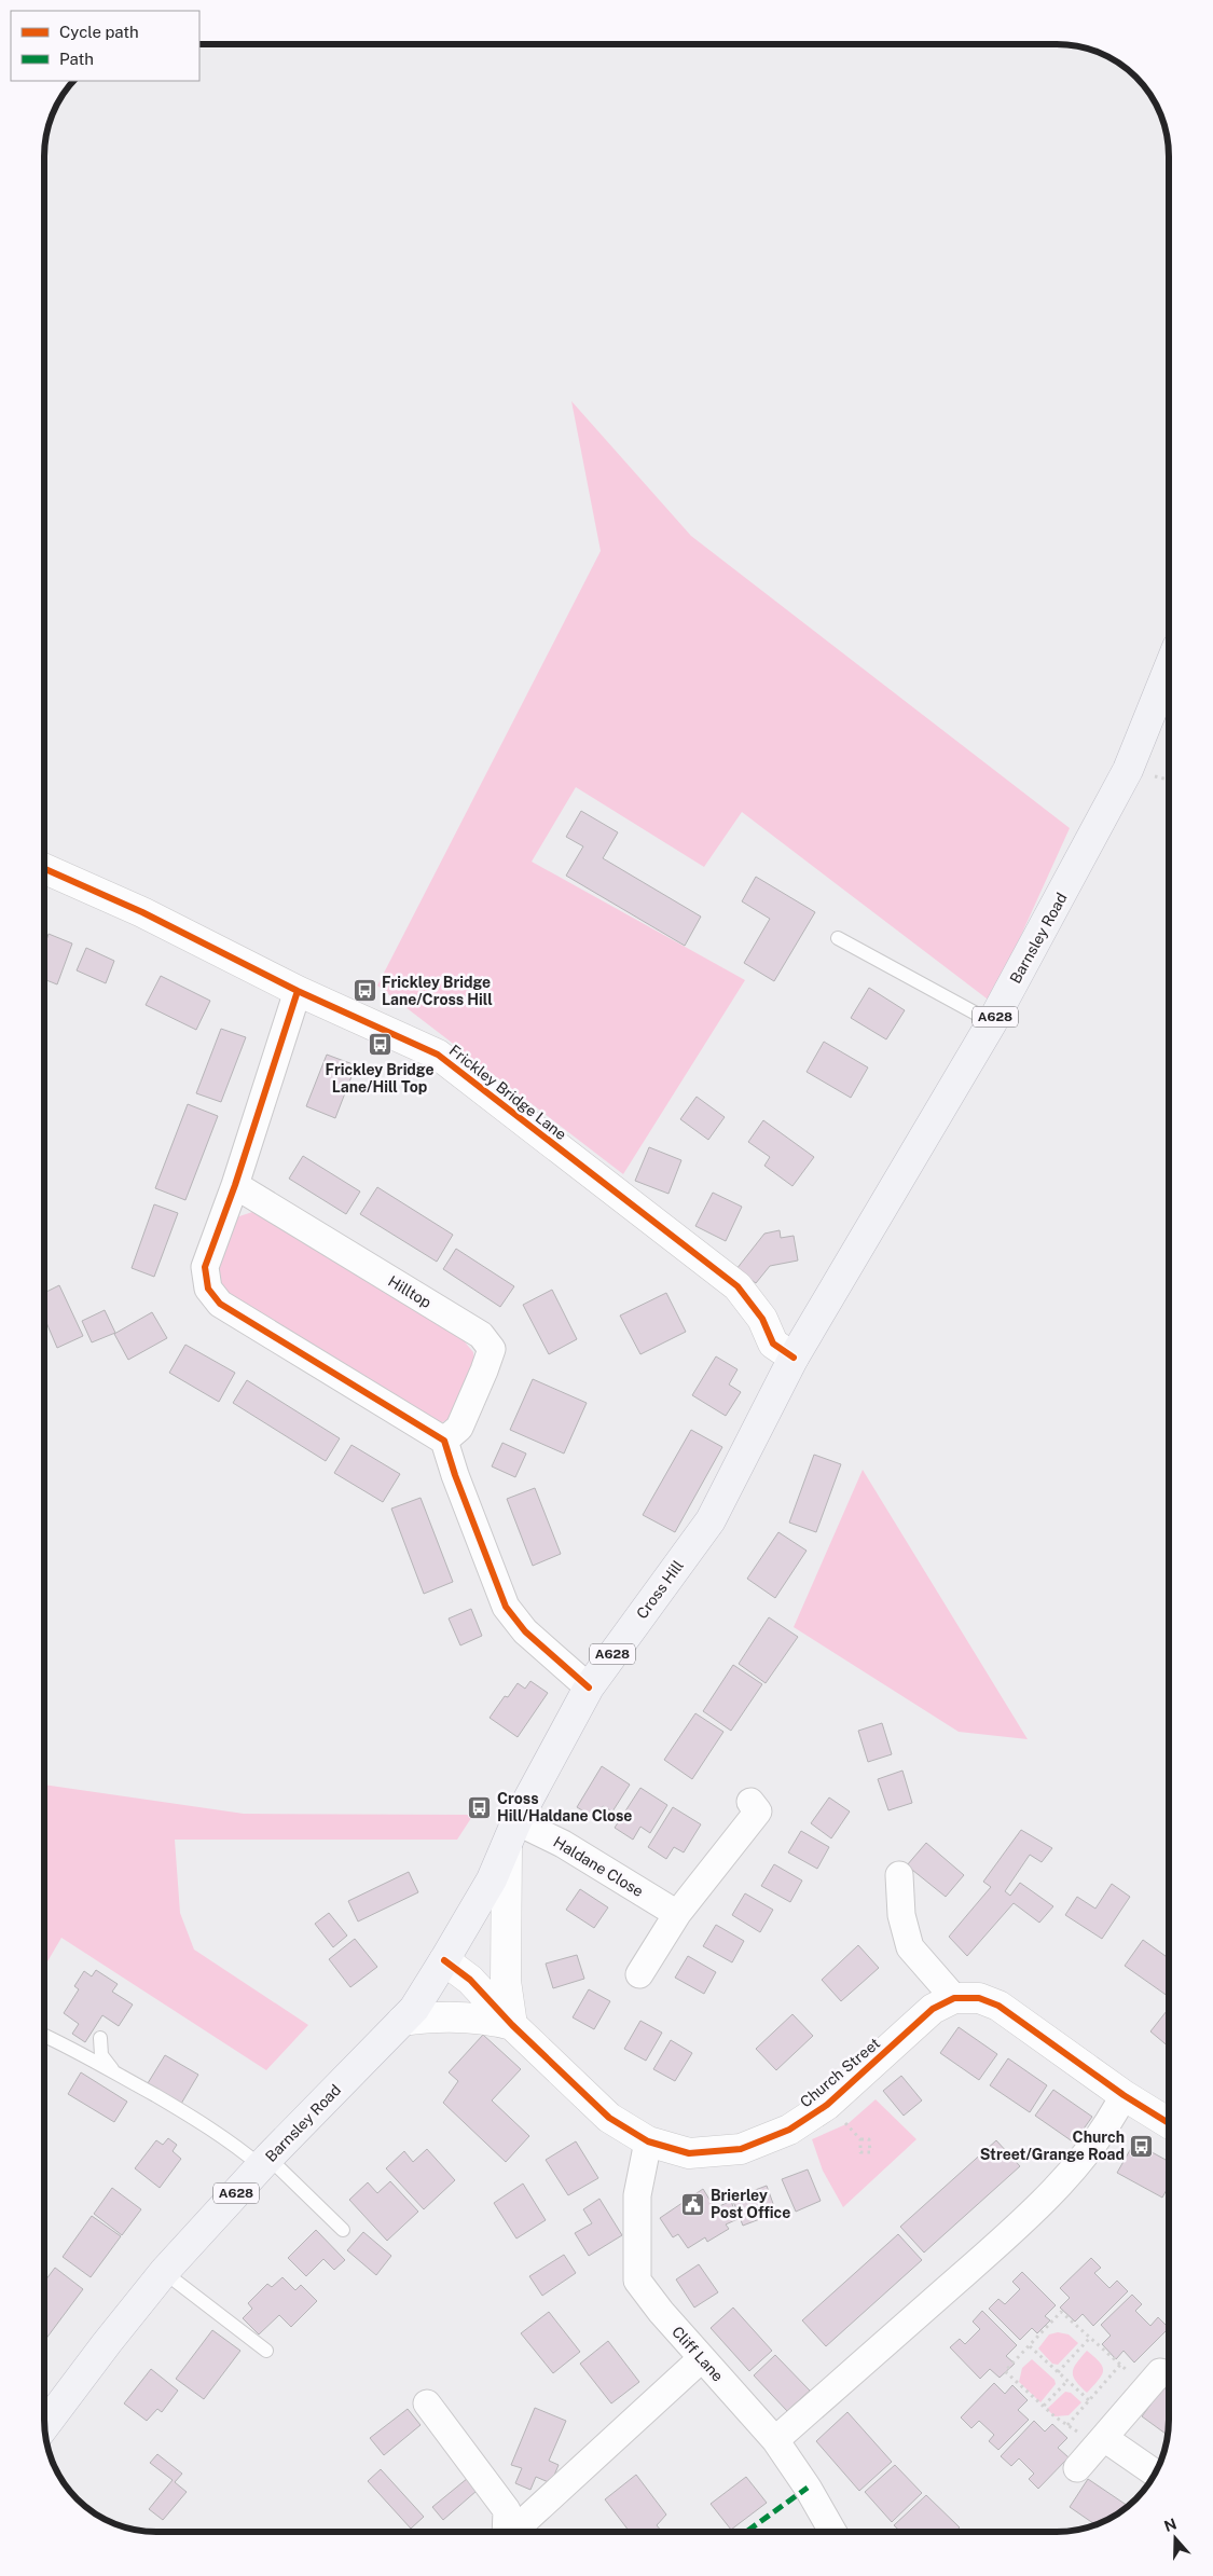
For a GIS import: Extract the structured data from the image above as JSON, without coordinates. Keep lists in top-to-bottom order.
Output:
{
  "streets": {
    "highway": ["Barnsley Road", "A628", "Cross Hill"],
    "street": [
      "Frickley Bridge Lane",
      "Hilltop",
      "Haldane Close",
      "Church Street",
      "Cliff Lane"
    ]
  },
  "crossings": [
    ["Barnsley Road", "Frickley Bridge Lane"],
    ["Barnsley Road", "Cross Hill"],
    ["Barnsley Road", "Church Street"],
    ["Frickley Bridge Lane", "Cross Hill"],
    ["Cross Hill", "Haldane Close"],
    ["Cross Hill", "Church Street"],
    ["Church Street", "Cliff Lane"]
  ],
  "places": {
    "bus stop": [
      "Frickley Bridge Lane/Cross Hill",
      "Frickley Bridge Lane/Hill Top",
      "Cross Hill/Haldane Close",
      "Church Street/Grange Road"
    ],
    "public building": ["Brierley Post Office"]
  },
  "legend": ["Cycle path", "Path"],
  "north": "top"
}
